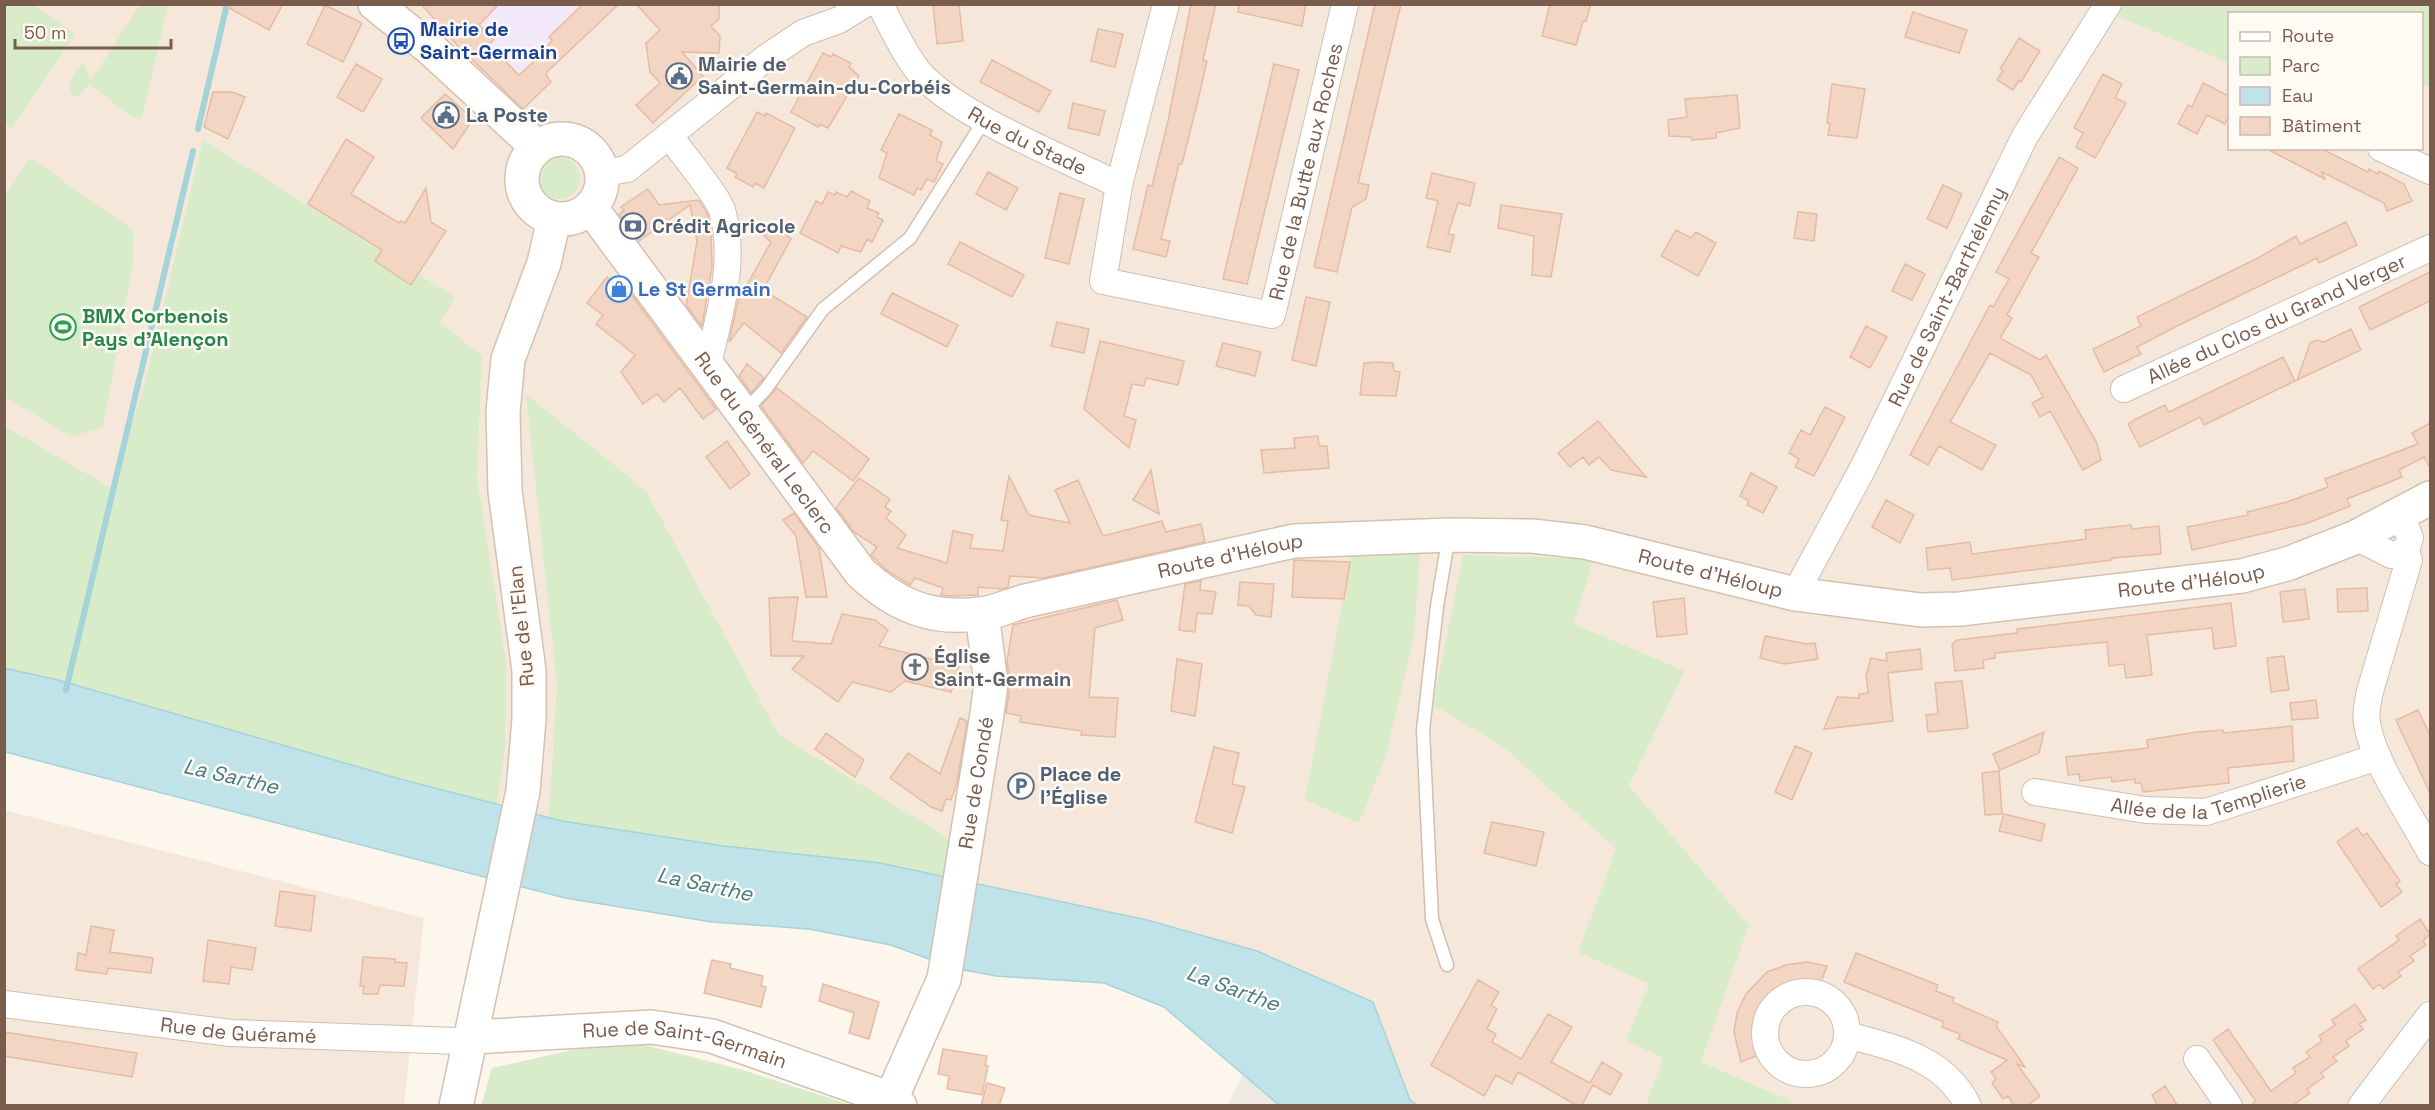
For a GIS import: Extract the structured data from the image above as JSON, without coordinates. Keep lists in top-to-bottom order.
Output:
{
  "streets": {
    "street": [
      "Rue du Stade",
      "Rue de la Butte aux Roches",
      "Rue de Saint-Barthélemy",
      "Allée du Clos du Grand Verger",
      "Rue du Général Leclerc",
      "Route d'Héloup",
      "Rue de l'Elan",
      "Rue de Condé",
      "Allée de la Templierie",
      "Rue de Guéramé",
      "Rue de Saint-Germain"
    ]
  },
  "crossings": [
    ["Rue du Stade", "Rue de la Butte aux Roches"],
    ["Rue de Saint-Barthélemy", "Route d'Héloup"],
    ["Rue du Général Leclerc", "Route d'Héloup"],
    ["Rue du Général Leclerc", "Rue de l'Elan"],
    ["Rue du Général Leclerc", "Rue de Condé"],
    ["Route d'Héloup", "Rue de Condé"],
    ["Rue de l'Elan", "Rue de Guéramé"],
    ["Rue de l'Elan", "Rue de Saint-Germain"],
    ["Rue de Condé", "Rue de Saint-Germain"],
    ["Rue de Guéramé", "Rue de Saint-Germain"]
  ],
  "water": ["La Sarthe"],
  "places": {
    "bus stop": ["Mairie de Saint-Germain"],
    "public building": ["Mairie de Saint-Germain-du-Corbéis", "La Poste"],
    "bank": ["Crédit Agricole"],
    "shop": ["Le St Germain"],
    "sports": ["BMX Corbenois Pays d'Alençon"],
    "church": ["Église Saint-Germain"],
    "parking": ["Place de l'Église"]
  },
  "legend": [
    "Route",
    "Parc",
    "Eau",
    "Bâtiment"
  ],
  "scale_bar": "50 m"
}
